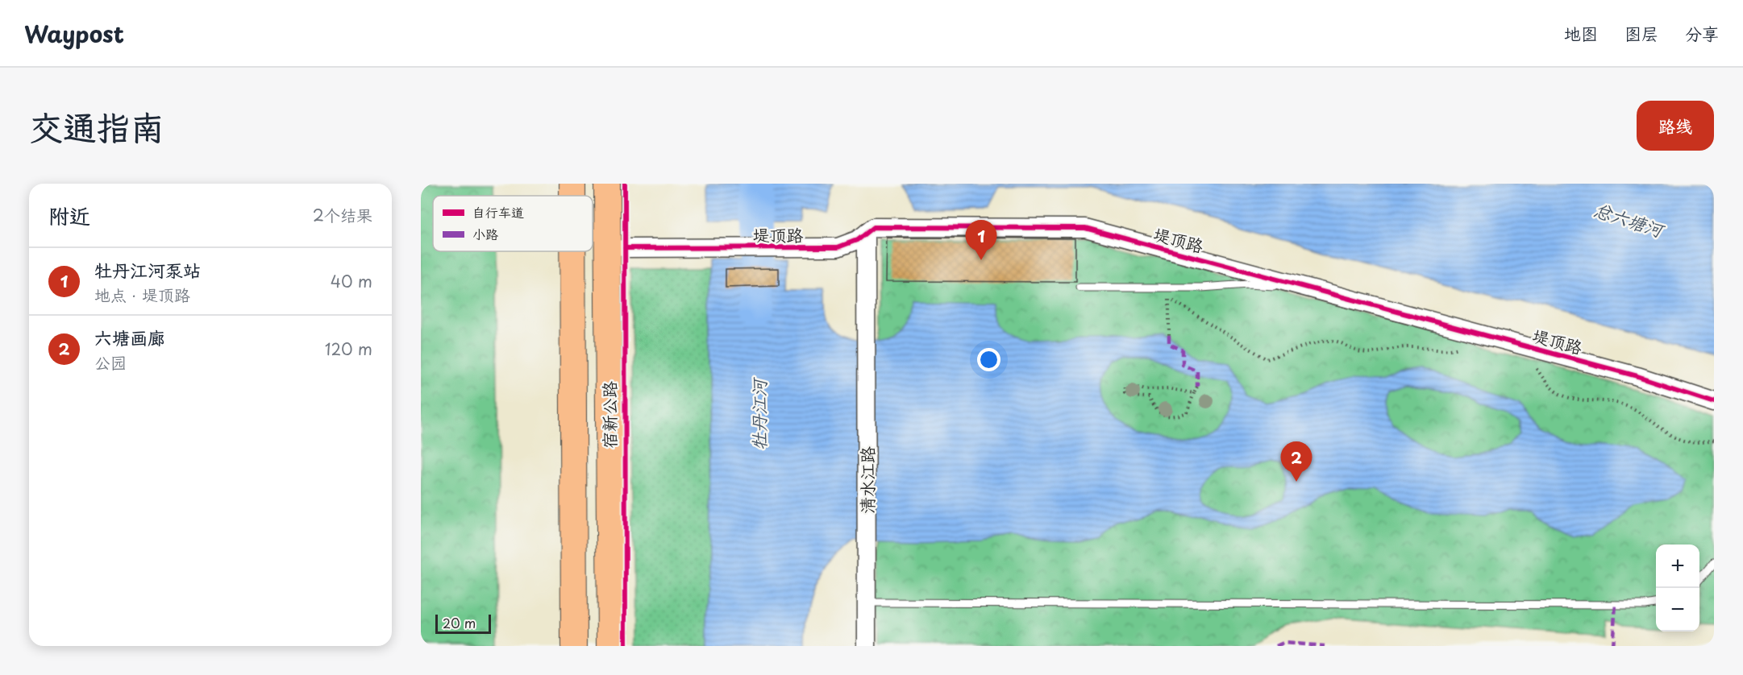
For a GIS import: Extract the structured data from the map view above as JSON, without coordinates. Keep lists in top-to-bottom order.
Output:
{
  "streets": {
    "highway": ["宿新公路"],
    "street": ["堤顶路", "清水江路"]
  },
  "crossings": [
    ["堤顶路", "清水江路"]
  ],
  "water": ["总六塘河", "牡丹江河"],
  "legend": ["自行车道", "小路"],
  "scale_bar": "20 m",
  "page": {
    "header": "Waypost",
    "nav": ["地图", "图层", "分享"],
    "title": "交通指南",
    "buttons": "路线",
    "heading": ["附近", "2个结果"],
    "pins": ["1", "2"],
    "list": [
      {
        "mark": "1",
        "name": "牡丹江河泵站",
        "note": "地点 · 堤顶路",
        "value": "40 m"
      },
      {
        "mark": "2",
        "name": "六塘画廊",
        "note": "公园",
        "value": "120 m"
      }
    ],
    "map_buttons": ["+", "−"],
    "scale": "20 m"
  }
}
